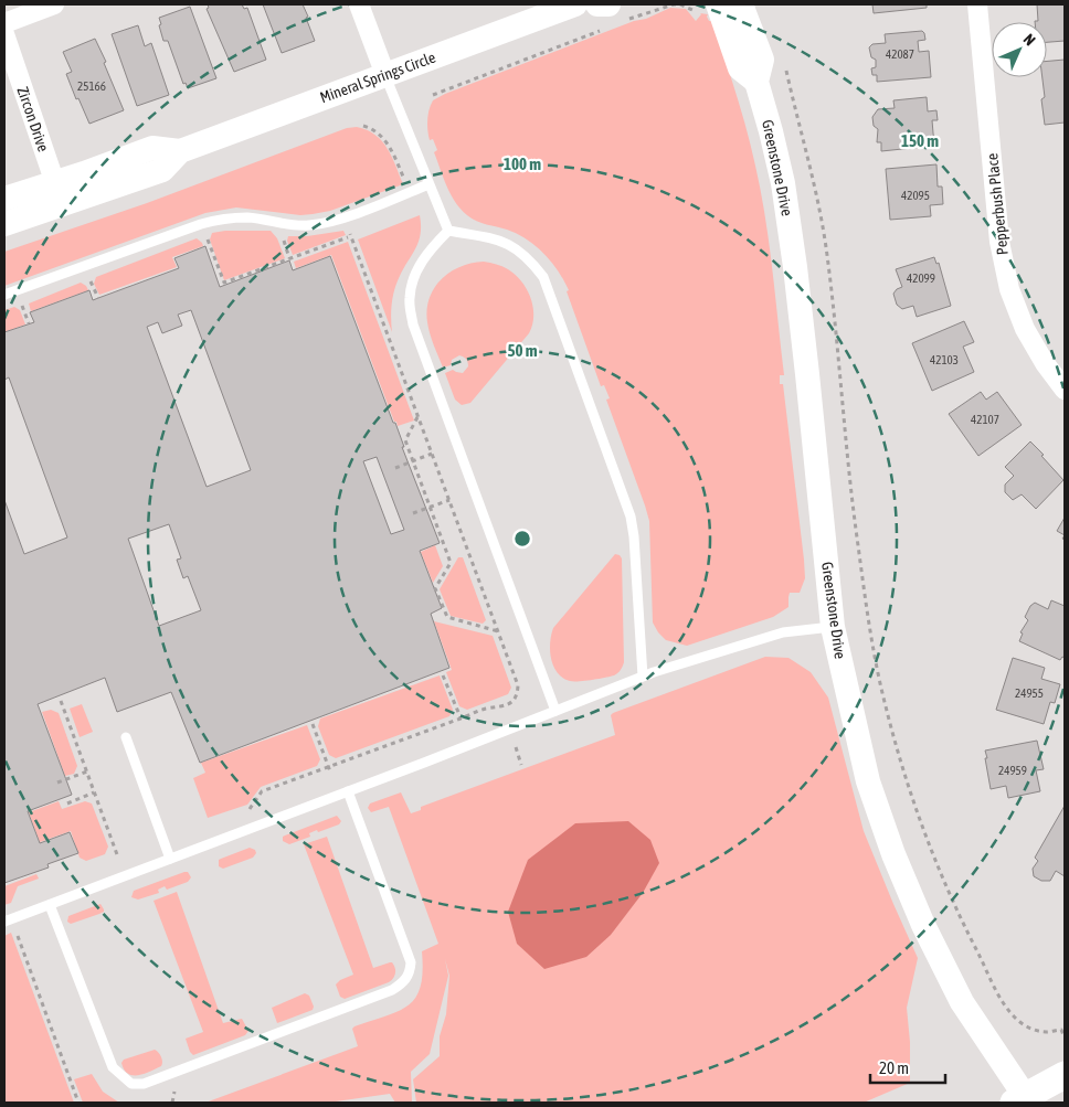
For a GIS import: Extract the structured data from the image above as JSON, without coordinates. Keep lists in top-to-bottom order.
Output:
{
  "streets": {
    "street": [
      "Mineral Springs Circle",
      "Zircon Drive",
      "Greenstone Drive",
      "Pepperbush Place"
    ]
  },
  "crossings": [
    ["Mineral Springs Circle", "Zircon Drive"]
  ],
  "house_numbers": [
    "42087",
    "25166",
    "42095",
    "42099",
    "42103",
    "42107",
    "24955",
    "24959"
  ],
  "scale_bar": "20 m",
  "north": "top right",
  "rings": ["150 m", "100 m", "50 m"]
}
